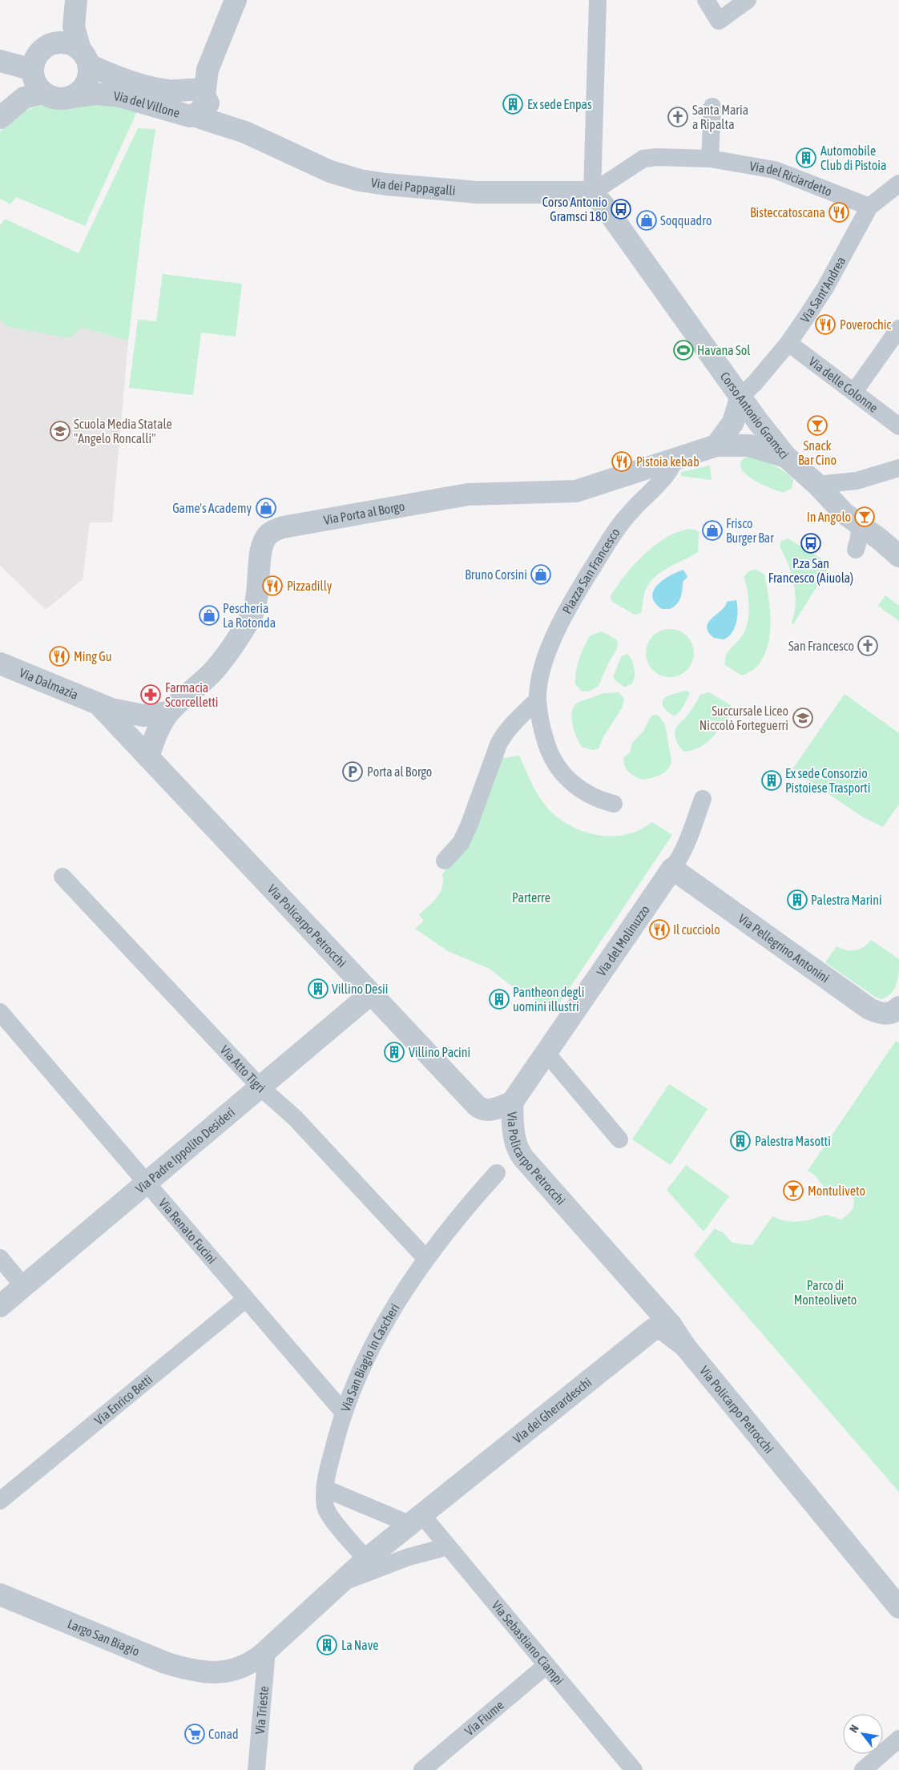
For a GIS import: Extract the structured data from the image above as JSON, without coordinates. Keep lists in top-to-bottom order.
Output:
{
  "streets": {
    "street": [
      "Via del Villone",
      "Via del Riciardetto",
      "Via dei Pappagalli",
      "Via Sant'Andrea",
      "Via delle Colonne",
      "Corso Antonio Gramsci",
      "Via Porta al Borgo",
      "Piazza San Francesco",
      "Via Dalmazia",
      "Via Policarpo Petrocchi",
      "Via del Molinuzzo",
      "Via Pellegrino Antonini",
      "Via Atto Tigri",
      "Via Padre Ippolito Desideri",
      "Via Renato Fucini",
      "Via San Biagio in Cascheri",
      "Via Enrico Betti",
      "Via dei Gherardeschi",
      "Largo San Biagio",
      "Via Sebastiano Ciampi",
      "Via Trieste",
      "Via Fiume"
    ]
  },
  "crossings": [
    ["Via del Riciardetto", "Via dei Pappagalli"],
    ["Via del Riciardetto", "Via Sant'Andrea"],
    ["Via del Riciardetto", "Corso Antonio Gramsci"],
    ["Via dei Pappagalli", "Corso Antonio Gramsci"],
    ["Via Sant'Andrea", "Via delle Colonne"],
    ["Via Sant'Andrea", "Corso Antonio Gramsci"],
    ["Corso Antonio Gramsci", "Via Porta al Borgo"],
    ["Via Porta al Borgo", "Piazza San Francesco"],
    ["Via Porta al Borgo", "Via Dalmazia"],
    ["Via Porta al Borgo", "Via Policarpo Petrocchi"],
    ["Via Dalmazia", "Via Policarpo Petrocchi"],
    ["Via Policarpo Petrocchi", "Via del Molinuzzo"],
    ["Via Policarpo Petrocchi", "Via Padre Ippolito Desideri"],
    ["Via del Molinuzzo", "Via Pellegrino Antonini"],
    ["Via Atto Tigri", "Via Padre Ippolito Desideri"],
    ["Via Atto Tigri", "Via San Biagio in Cascheri"],
    ["Via Padre Ippolito Desideri", "Via Renato Fucini"],
    ["Via Renato Fucini", "Via San Biagio in Cascheri"],
    ["Via Renato Fucini", "Via Enrico Betti"],
    ["Via dei Gherardeschi", "Via Sebastiano Ciampi"],
    ["Largo San Biagio", "Via Trieste"],
    ["Via Sebastiano Ciampi", "Via Fiume"]
  ],
  "parks": ["Parterre", "Parco di Monteoliveto"],
  "places": {
    "building": [
      "Ex sede Enpas",
      "Automobile Club di Pistoia",
      "Ex sede Consorzio Pistoiese Trasporti",
      "Palestra Marini",
      "Villino Desii",
      "Pantheon degli uomini illustri",
      "Villino Pacini",
      "Palestra Masotti",
      "La Nave"
    ],
    "church": ["Santa Maria a Ripalta", "San Francesco"],
    "bus stop": ["Corso Antonio Gramsci 180", "P.za San Francesco (Aiuola)"],
    "restaurant": [
      "Bisteccatoscana",
      "Poverochic",
      "Pistoia kebab",
      "Pizzadilly",
      "Ming Gu",
      "Il cucciolo"
    ],
    "shop": [
      "Soqquadro",
      "Game's Academy",
      "Frisco Burger Bar",
      "Bruno Corsini",
      "Pescheria La Rotonda"
    ],
    "sports": ["Havana Sol"],
    "bar": ["Snack Bar Cino", "In Angolo", "Montuliveto"],
    "school or university": ["Scuola Media Statale \"Angelo Roncalli\"", "Succursale Liceo Niccolò Forteguerri"],
    "pharmacy": ["Farmacia Scorcelletti"],
    "parking": ["Porta al Borgo"],
    "supermarket": ["Conad"]
  },
  "north": "top left"
}
